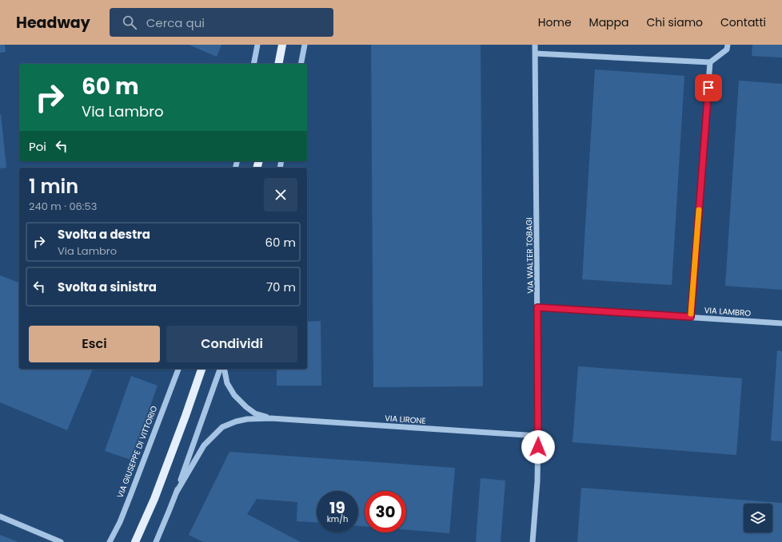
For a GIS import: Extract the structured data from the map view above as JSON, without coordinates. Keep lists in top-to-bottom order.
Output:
{
  "streets": {
    "street": [
      "VIA WALTER TOBAGI",
      "VIA LAMBRO",
      "VIA LIRONE",
      "VIA GIUSEPPE DI VITTORIO"
    ]
  },
  "crossings": [
    ["VIA WALTER TOBAGI", "VIA LAMBRO"],
    ["VIA WALTER TOBAGI", "VIA LIRONE"]
  ],
  "page": {
    "header": "Headway",
    "search": "Cerca qui",
    "nav": [
      "Home",
      "Mappa",
      "Chi siamo",
      "Contatti"
    ],
    "turn": ["60 m", "Via Lambro"],
    "then": "Poi",
    "heading": ["1 min", "240 m · 06:53"],
    "list": [
      {
        "name": "Svolta a destra",
        "note": "Via Lambro",
        "value": "60 m"
      },
      {
        "name": "Svolta a sinistra",
        "value": "70 m"
      }
    ],
    "buttons": ["Esci", "Condividi"],
    "speed": "19 km/h",
    "limit": "30"
  }
}
